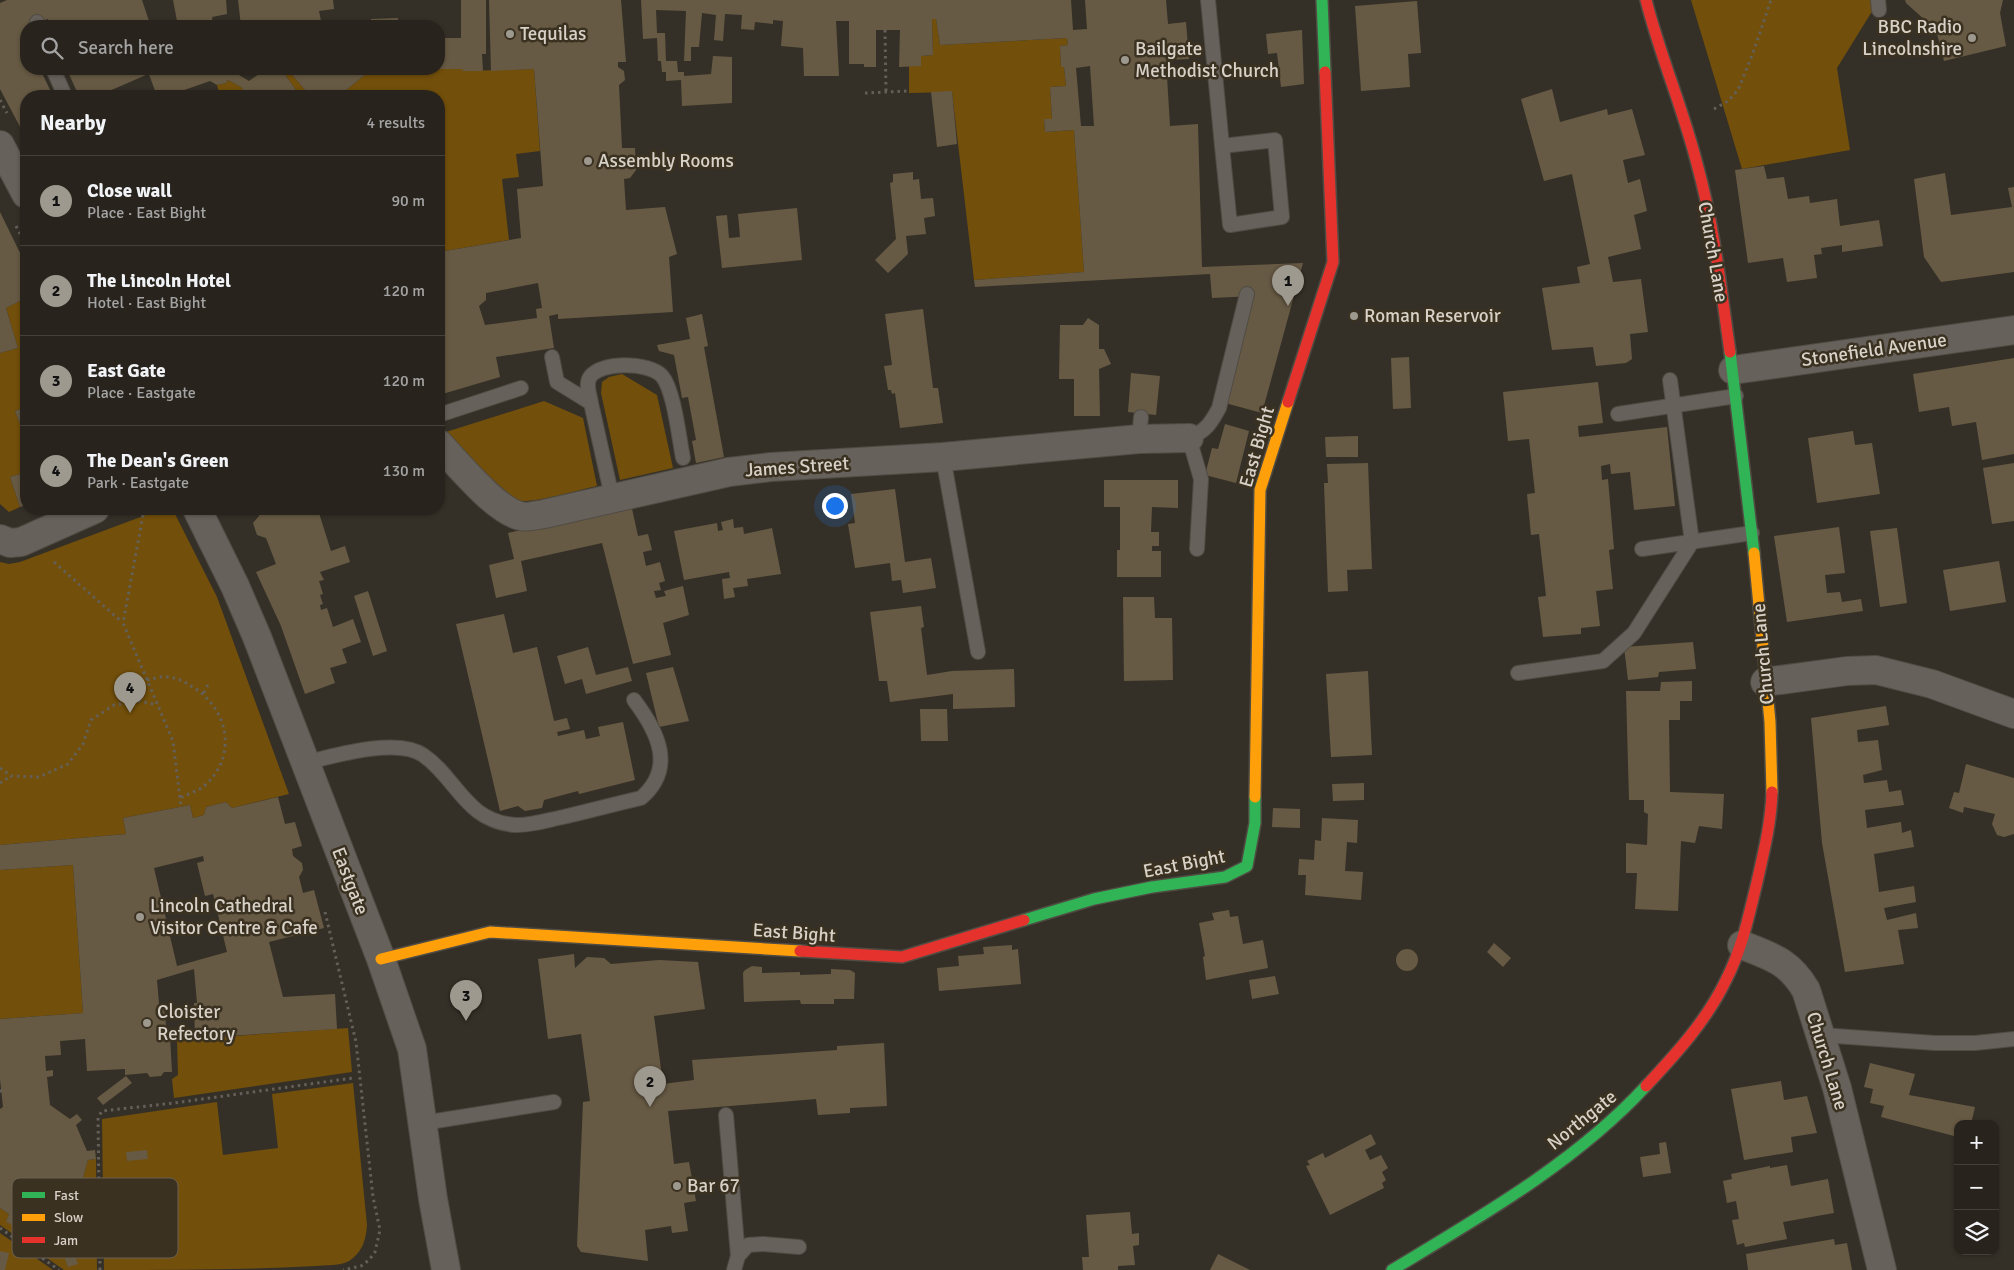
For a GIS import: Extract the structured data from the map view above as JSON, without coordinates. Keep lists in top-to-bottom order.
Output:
{
  "streets": {
    "street": [
      "Church Lane",
      "Stonefield Avenue",
      "East Bight",
      "James Street",
      "Eastgate",
      "Northgate"
    ]
  },
  "crossings": [
    ["Church Lane", "Stonefield Avenue"],
    ["Church Lane", "Northgate"],
    ["East Bight", "Eastgate"]
  ],
  "places": [
    "Tequilas",
    "BBC Radio Lincolnshire",
    "Bailgate Methodist Church",
    "Assembly Rooms",
    "Roman Reservoir",
    "Lincoln Cathedral Visitor Centre & Cafe",
    "Cloister Refectory",
    "Bar 67"
  ],
  "legend": ["Fast", "Slow", "Jam"],
  "page": {
    "search": "Search here",
    "heading": ["Nearby", "4 results"],
    "list": [
      {
        "mark": "1",
        "name": "Close wall",
        "note": "Place · East Bight",
        "value": "90 m"
      },
      {
        "mark": "2",
        "name": "The Lincoln Hotel",
        "note": "Hotel · East Bight",
        "value": "120 m"
      },
      {
        "mark": "3",
        "name": "East Gate",
        "note": "Place · Eastgate",
        "value": "120 m"
      },
      {
        "mark": "4",
        "name": "The Dean's Green",
        "note": "Park · Eastgate",
        "value": "130 m"
      }
    ],
    "pins": [
      "1",
      "4",
      "3",
      "2"
    ],
    "map_buttons": ["+", "−"]
  }
}
